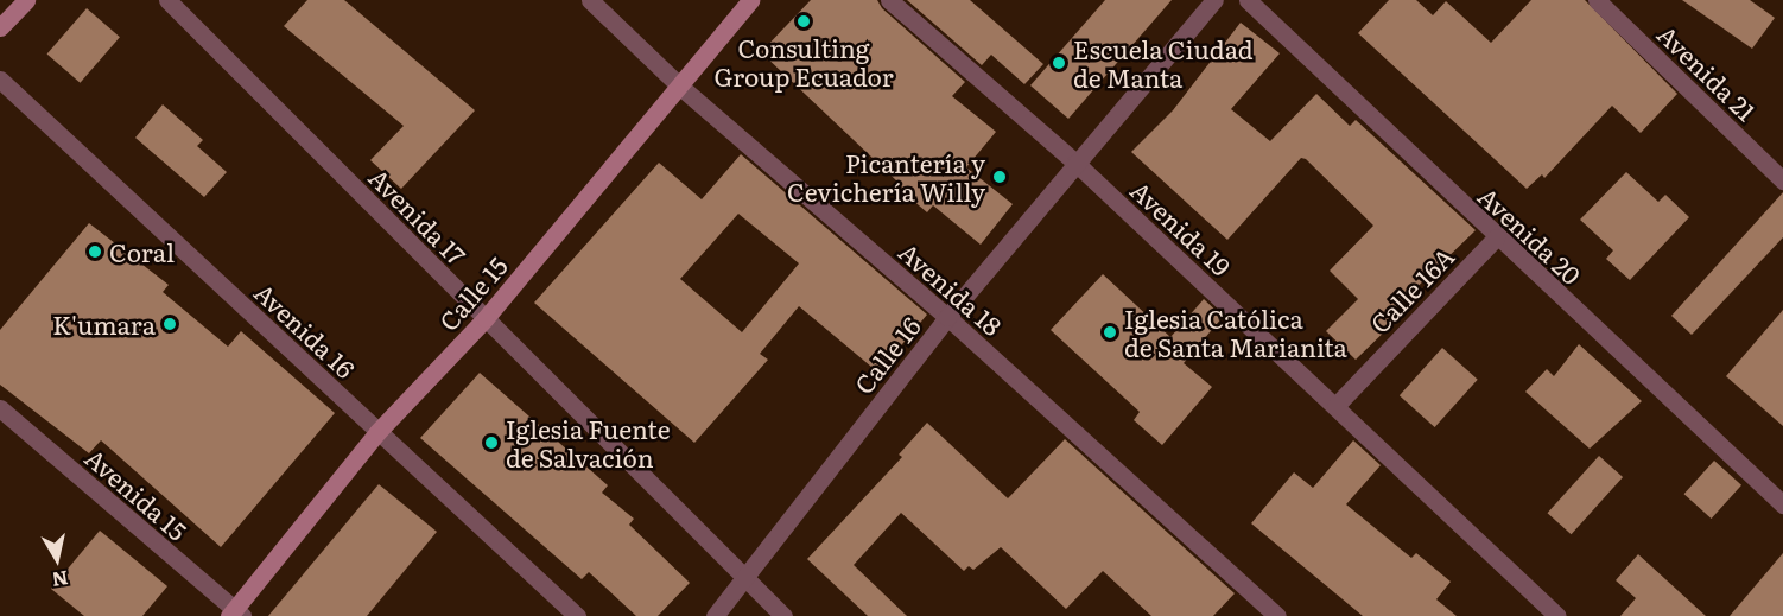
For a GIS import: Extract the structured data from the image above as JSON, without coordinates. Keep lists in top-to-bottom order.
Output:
{
  "streets": {
    "street": [
      "Avenida 21",
      "Avenida 17",
      "Avenida 19",
      "Avenida 20",
      "Avenida 18",
      "Calle 16A",
      "Calle 15",
      "Avenida 16",
      "Calle 16",
      "Avenida 15"
    ]
  },
  "crossings": [
    ["Avenida 17", "Calle 15"],
    ["Avenida 17", "Calle 16"],
    ["Avenida 19", "Calle 16A"],
    ["Avenida 19", "Calle 16"],
    ["Avenida 20", "Calle 16A"],
    ["Avenida 18", "Calle 15"],
    ["Avenida 18", "Calle 16"],
    ["Calle 15", "Avenida 16"],
    ["Calle 15", "Avenida 15"]
  ],
  "places": [
    "Consulting Group Ecuador",
    "Escuela Ciudad de Manta",
    "Picantería y Cevichería Willy",
    "Coral",
    "K'umara",
    "Iglesia Católica de Santa Marianita",
    "Iglesia Fuente de Salvación"
  ],
  "north": "bottom"
}
